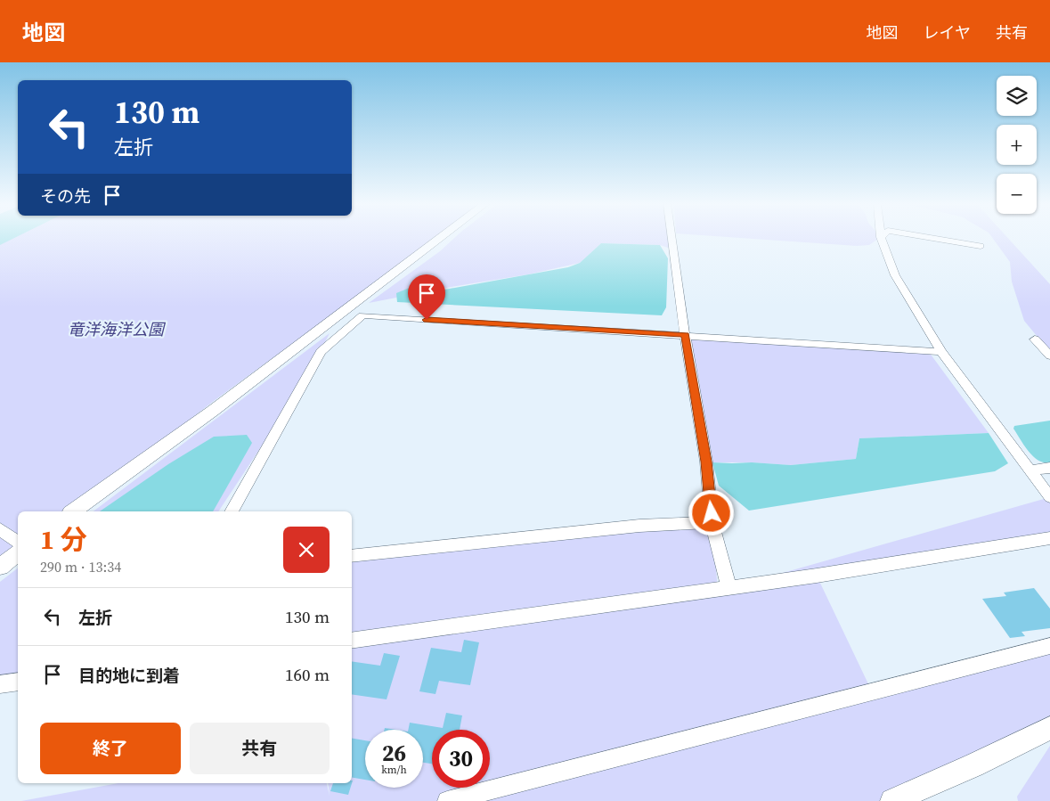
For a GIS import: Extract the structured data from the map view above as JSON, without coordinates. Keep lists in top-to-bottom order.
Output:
{
  "parks": ["竜洋海洋公園"],
  "page": {
    "header": "地図",
    "nav": ["地図", "レイヤ", "共有"],
    "map_buttons": ["+", "−"],
    "turn": ["130 m", "左折"],
    "then": "その先",
    "heading": ["1 分", "290 m · 13:34"],
    "list": [
      {
        "name": "左折",
        "value": "130 m"
      },
      {
        "name": "目的地に到着",
        "value": "160 m"
      }
    ],
    "buttons": ["終了", "共有"],
    "speed": "26 km/h",
    "limit": "30"
  }
}
